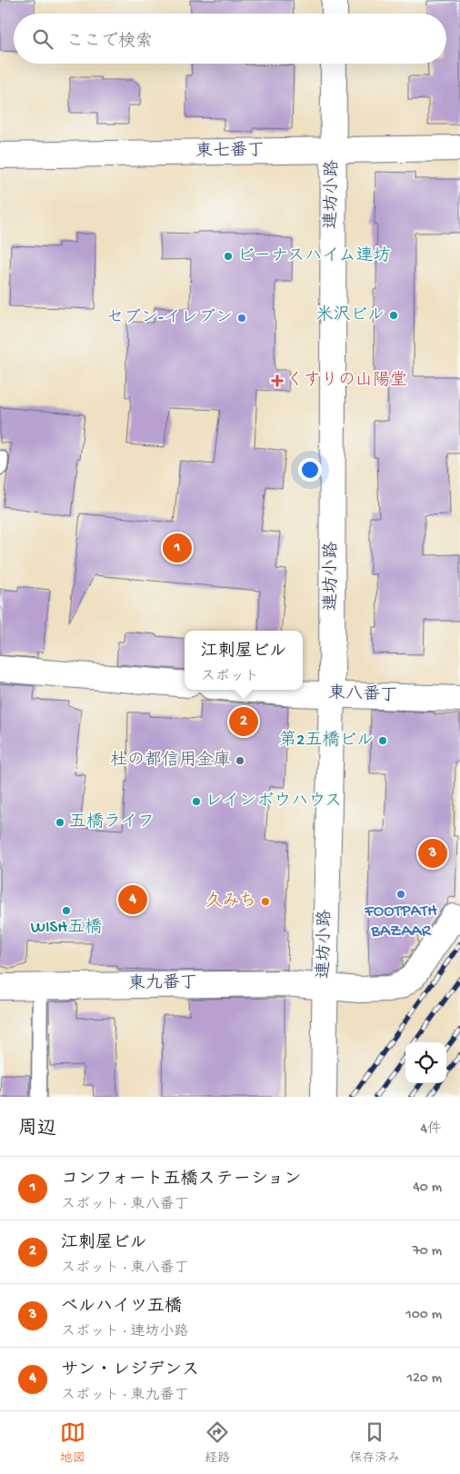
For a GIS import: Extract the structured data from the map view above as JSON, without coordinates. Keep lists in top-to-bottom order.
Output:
{
  "streets": {
    "street": [
      "東七番丁",
      "連坊小路",
      "東八番丁",
      "東九番丁"
    ]
  },
  "crossings": [
    ["東七番丁", "連坊小路"],
    ["連坊小路", "東八番丁"],
    ["連坊小路", "東九番丁"]
  ],
  "places": {
    "other": [
      "ビーナスハイム連坊",
      "米沢ビル",
      "セブン-イレブン",
      "第2五橋ビル",
      "杜の都信用金庫",
      "レインボウハウス",
      "五橋ライフ",
      "FOOTPATH BAZAAR",
      "久みち",
      "WISH五橋"
    ],
    "health": ["くすりの山陽堂"]
  },
  "page": {
    "search": "ここで検索",
    "pins": [
      "1",
      "2",
      "3",
      "4"
    ],
    "popup": ["江刺屋ビル", "スポット"],
    "heading": ["周辺", "4件"],
    "list": [
      {
        "mark": "1",
        "name": "コンフォート五橋ステーション",
        "note": "スポット · 東八番丁",
        "value": "40 m"
      },
      {
        "mark": "2",
        "name": "江刺屋ビル",
        "note": "スポット · 東八番丁",
        "value": "70 m"
      },
      {
        "mark": "3",
        "name": "ベルハイツ五橋",
        "note": "スポット · 連坊小路",
        "value": "100 m"
      },
      {
        "mark": "4",
        "name": "サン・レジデンス",
        "note": "スポット · 東九番丁",
        "value": "120 m"
      }
    ],
    "nav": ["地図", "経路", "保存済み"]
  }
}
